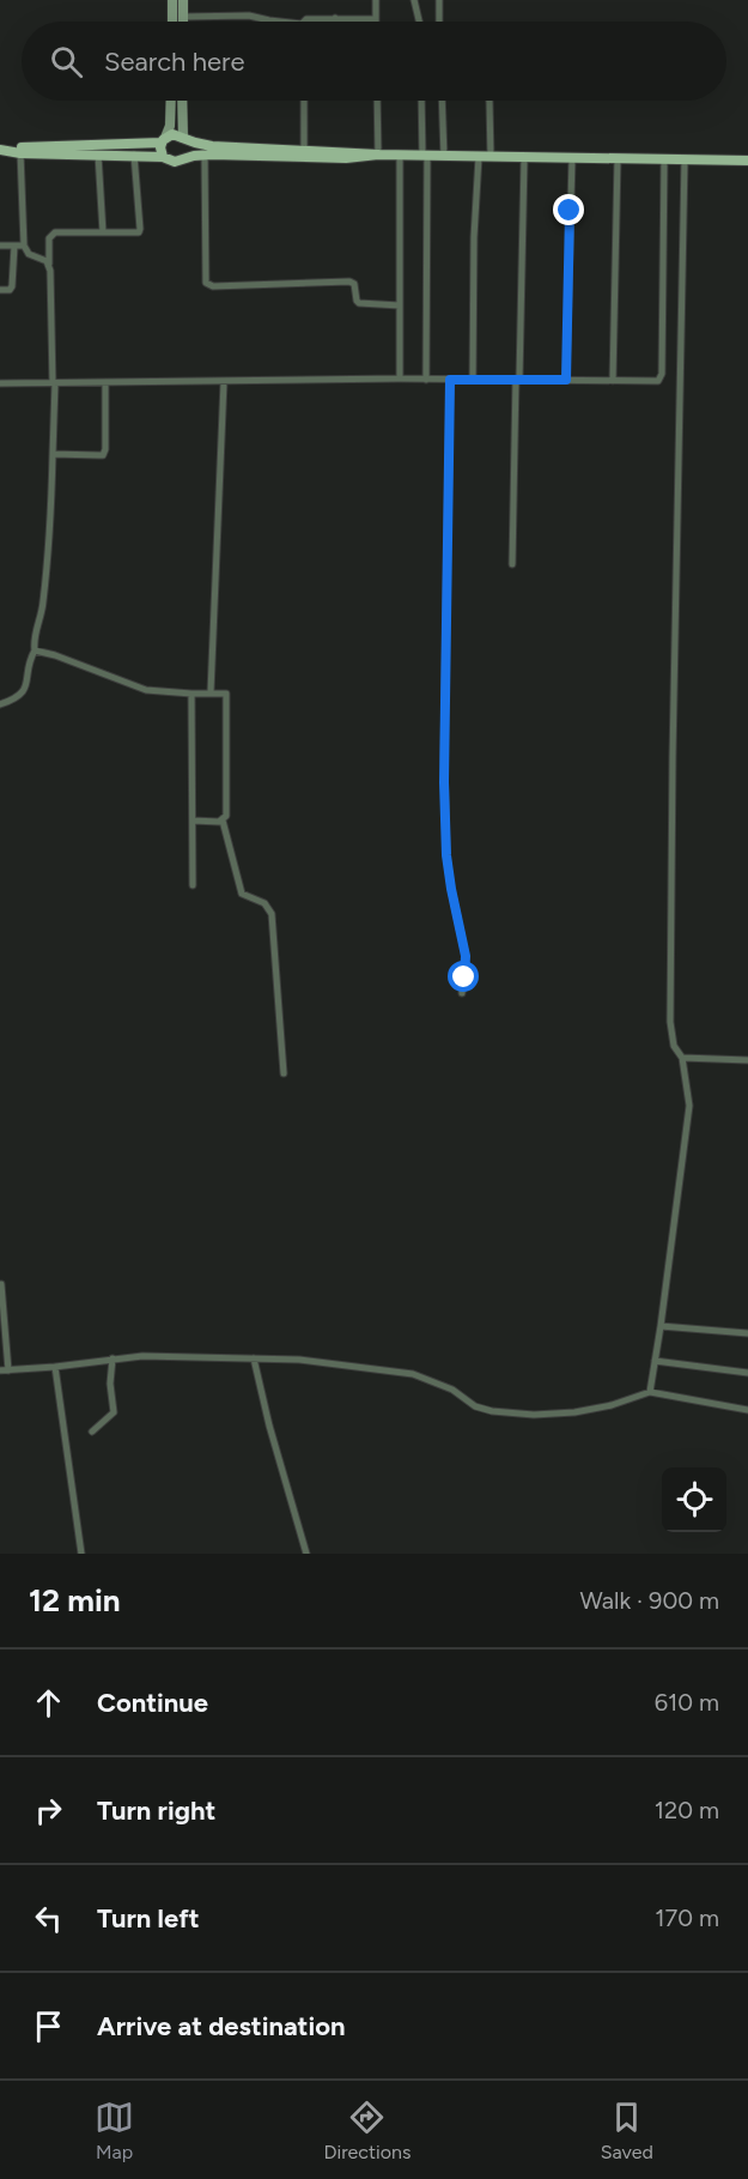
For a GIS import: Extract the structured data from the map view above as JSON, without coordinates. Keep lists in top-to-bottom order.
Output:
{
  "page": {
    "search": "Search here",
    "heading": ["12 min", "Walk · 900 m"],
    "list": [
      ["Continue", "610 m"],
      ["Turn right", "120 m"],
      ["Turn left", "170 m"],
      "Arrive at destination"
    ],
    "nav": ["Map", "Directions", "Saved"]
  }
}
